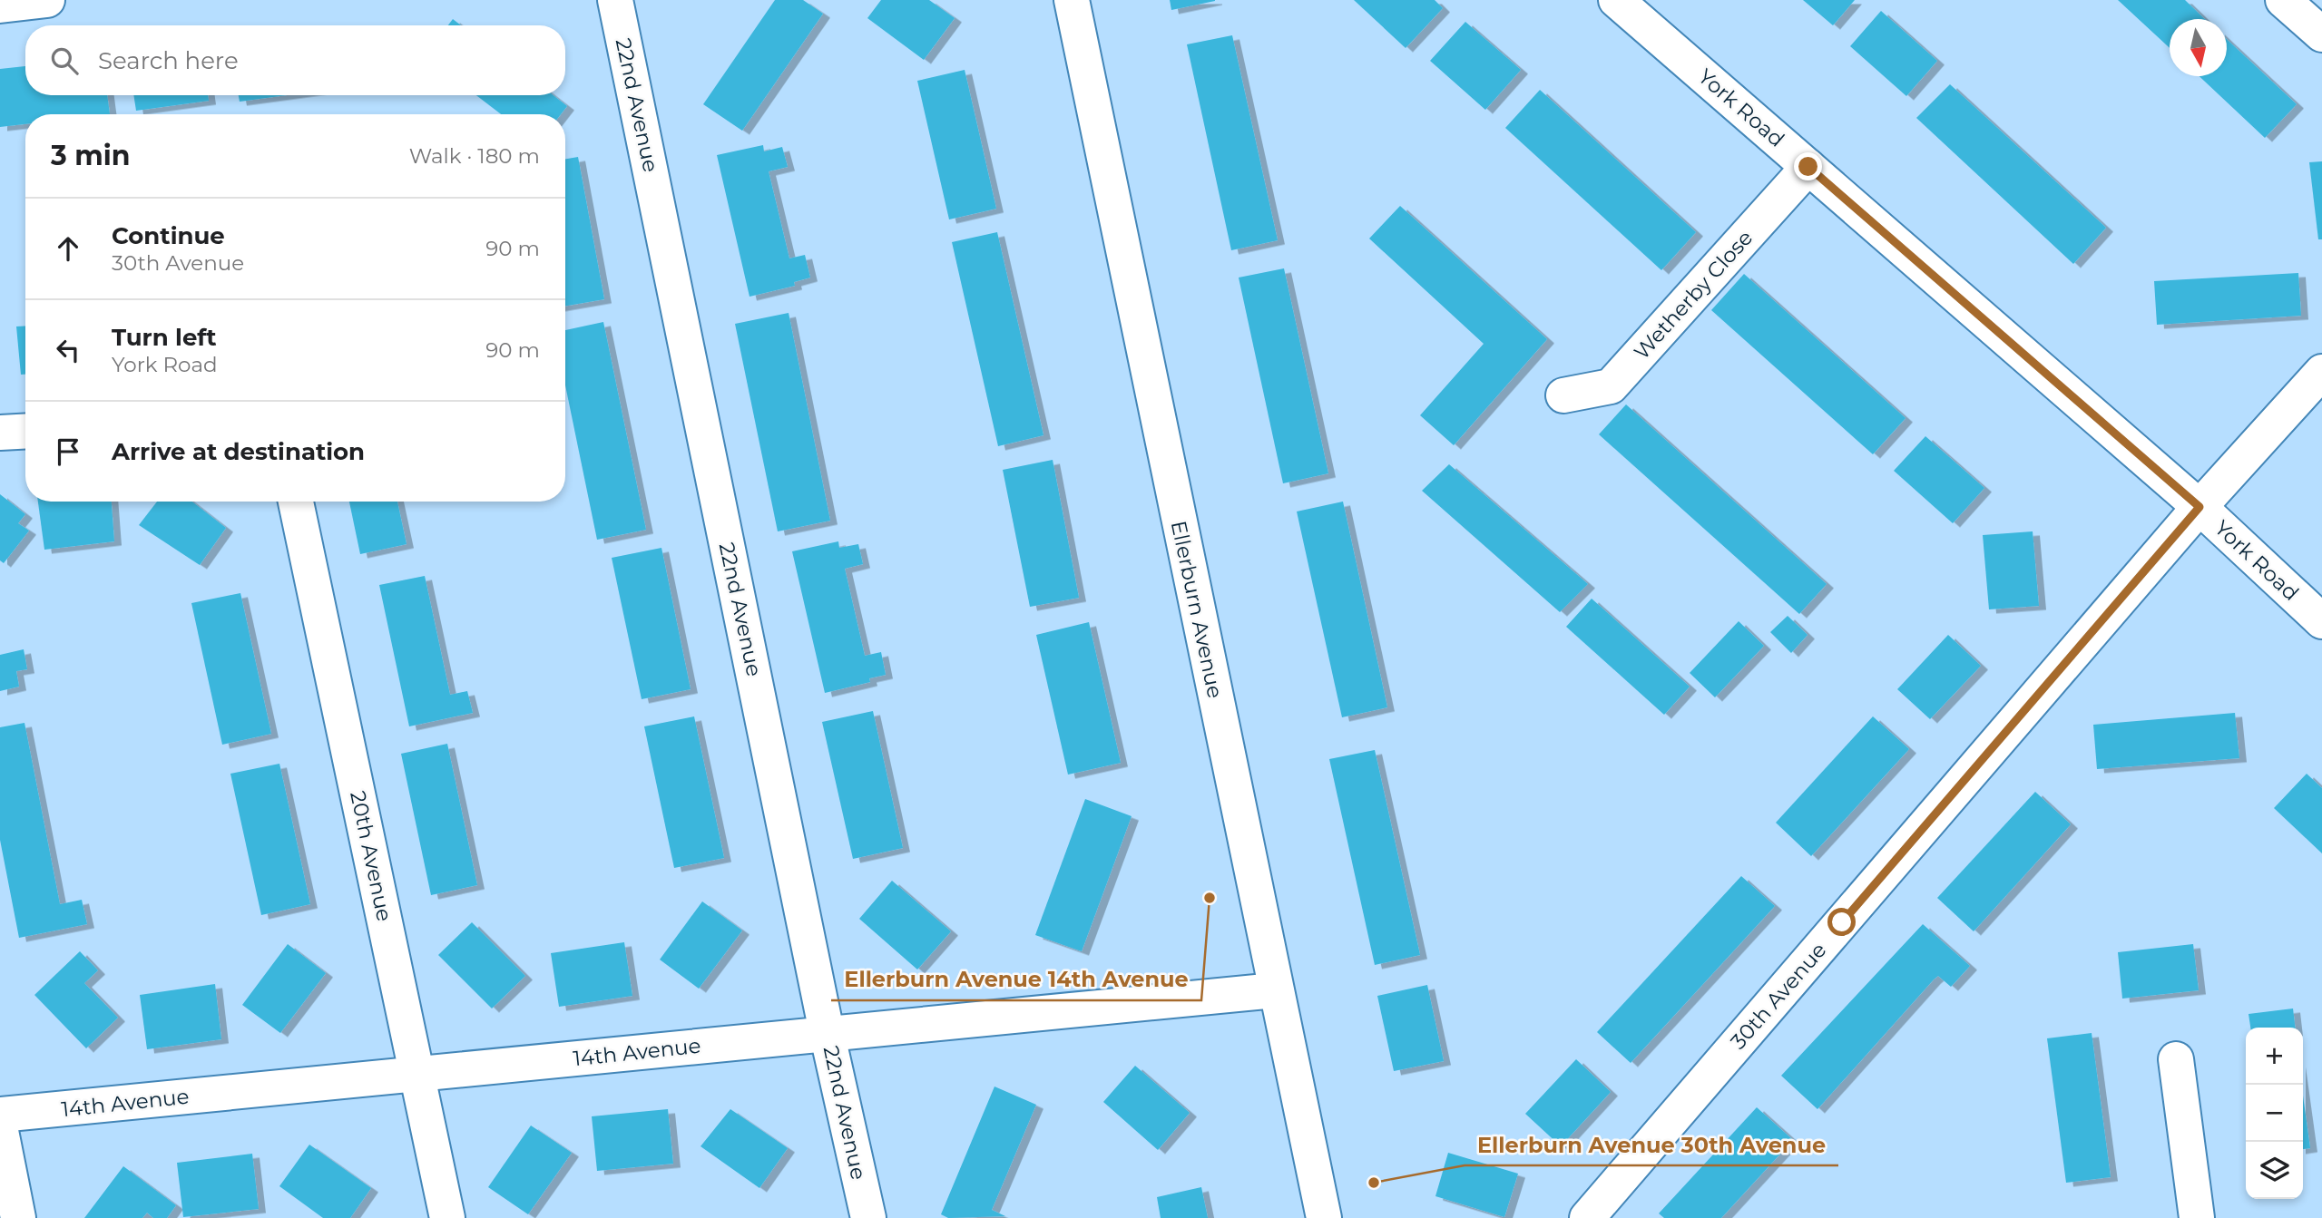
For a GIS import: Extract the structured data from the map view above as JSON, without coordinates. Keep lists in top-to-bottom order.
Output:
{
  "streets": {
    "street": [
      "22nd Avenue",
      "York Road",
      "Wetherby Close",
      "Ellerburn Avenue",
      "20th Avenue",
      "30th Avenue",
      "14th Avenue"
    ]
  },
  "crossings": [
    ["22nd Avenue", "14th Avenue"],
    ["York Road", "Wetherby Close"],
    ["York Road", "30th Avenue"],
    ["Ellerburn Avenue", "14th Avenue"],
    ["20th Avenue", "14th Avenue"]
  ],
  "places": ["Ellerburn Avenue 14th Avenue", "Ellerburn Avenue 30th Avenue"],
  "north": "bottom",
  "page": {
    "search": "Search here",
    "heading": ["3 min", "Walk · 180 m"],
    "list": [
      ["Continue", "30th Avenue", "90 m"],
      ["Turn left", "York Road", "90 m"],
      "Arrive at destination"
    ],
    "map_buttons": ["+", "−"]
  }
}
